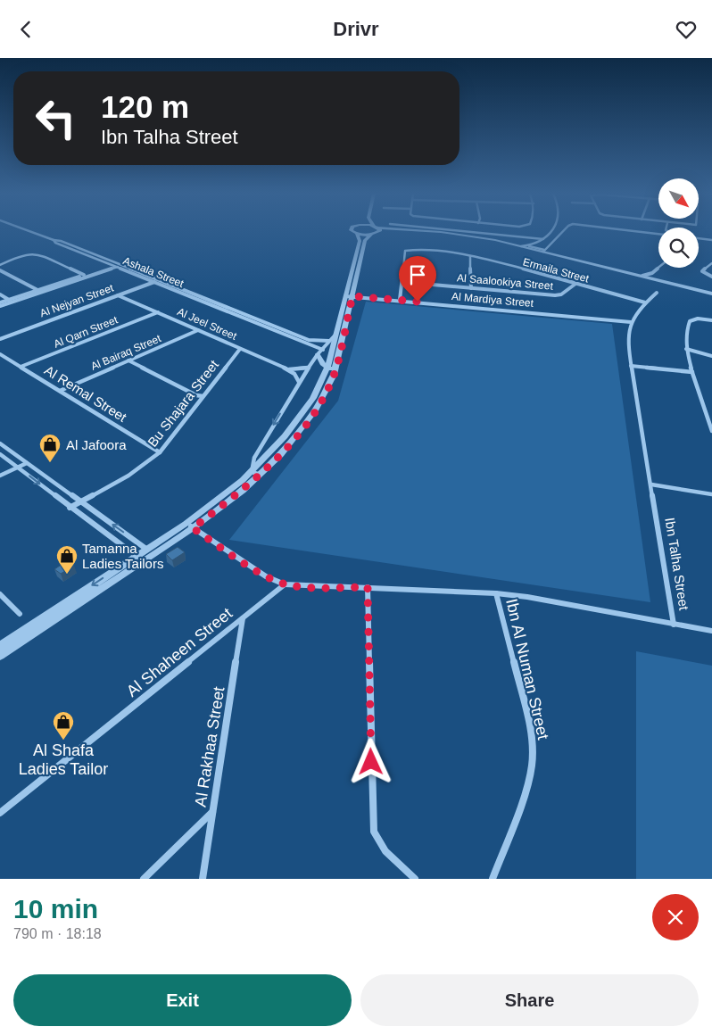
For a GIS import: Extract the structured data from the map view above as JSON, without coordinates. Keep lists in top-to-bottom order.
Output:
{
  "streets": {
    "street": [
      "Ermaila Street",
      "Ashala Street",
      "Al Saalookiya Street",
      "Al Mardiya Street",
      "Al Nejyan Street",
      "Al Jeel Street",
      "Al Qarn Street",
      "Al Bairaq Street",
      "Al Remal Street",
      "Bu Shajara Street",
      "Ibn Talha Street",
      "Al Shaheen Street",
      "Ibn Al Numan Street",
      "Al Rakhaa Street"
    ]
  },
  "crossings": [
    ["Ermaila Street", "Al Saalookiya Street"],
    ["Ermaila Street", "Al Mardiya Street"],
    ["Ashala Street", "Al Nejyan Street"],
    ["Al Mardiya Street", "Ibn Talha Street"],
    ["Al Nejyan Street", "Al Jeel Street"],
    ["Al Jeel Street", "Al Qarn Street"],
    ["Al Jeel Street", "Al Bairaq Street"],
    ["Al Jeel Street", "Bu Shajara Street"],
    ["Al Qarn Street", "Al Remal Street"],
    ["Al Bairaq Street", "Al Remal Street"],
    ["Al Remal Street", "Bu Shajara Street"],
    ["Ibn Talha Street", "Al Shaheen Street"],
    ["Ibn Talha Street", "Ibn Al Numan Street"],
    ["Al Shaheen Street", "Al Rakhaa Street"]
  ],
  "places": {
    "shop": ["Al Jafoora", "Tamanna Ladies Tailors", "Al Shafa Ladies Tailor"]
  },
  "north": "bottom right",
  "page": {
    "header": "Drivr",
    "turn": ["120 m", "Ibn Talha Street"],
    "heading": ["10 min", "790 m · 18:18"],
    "buttons": ["Exit", "Share"]
  }
}
